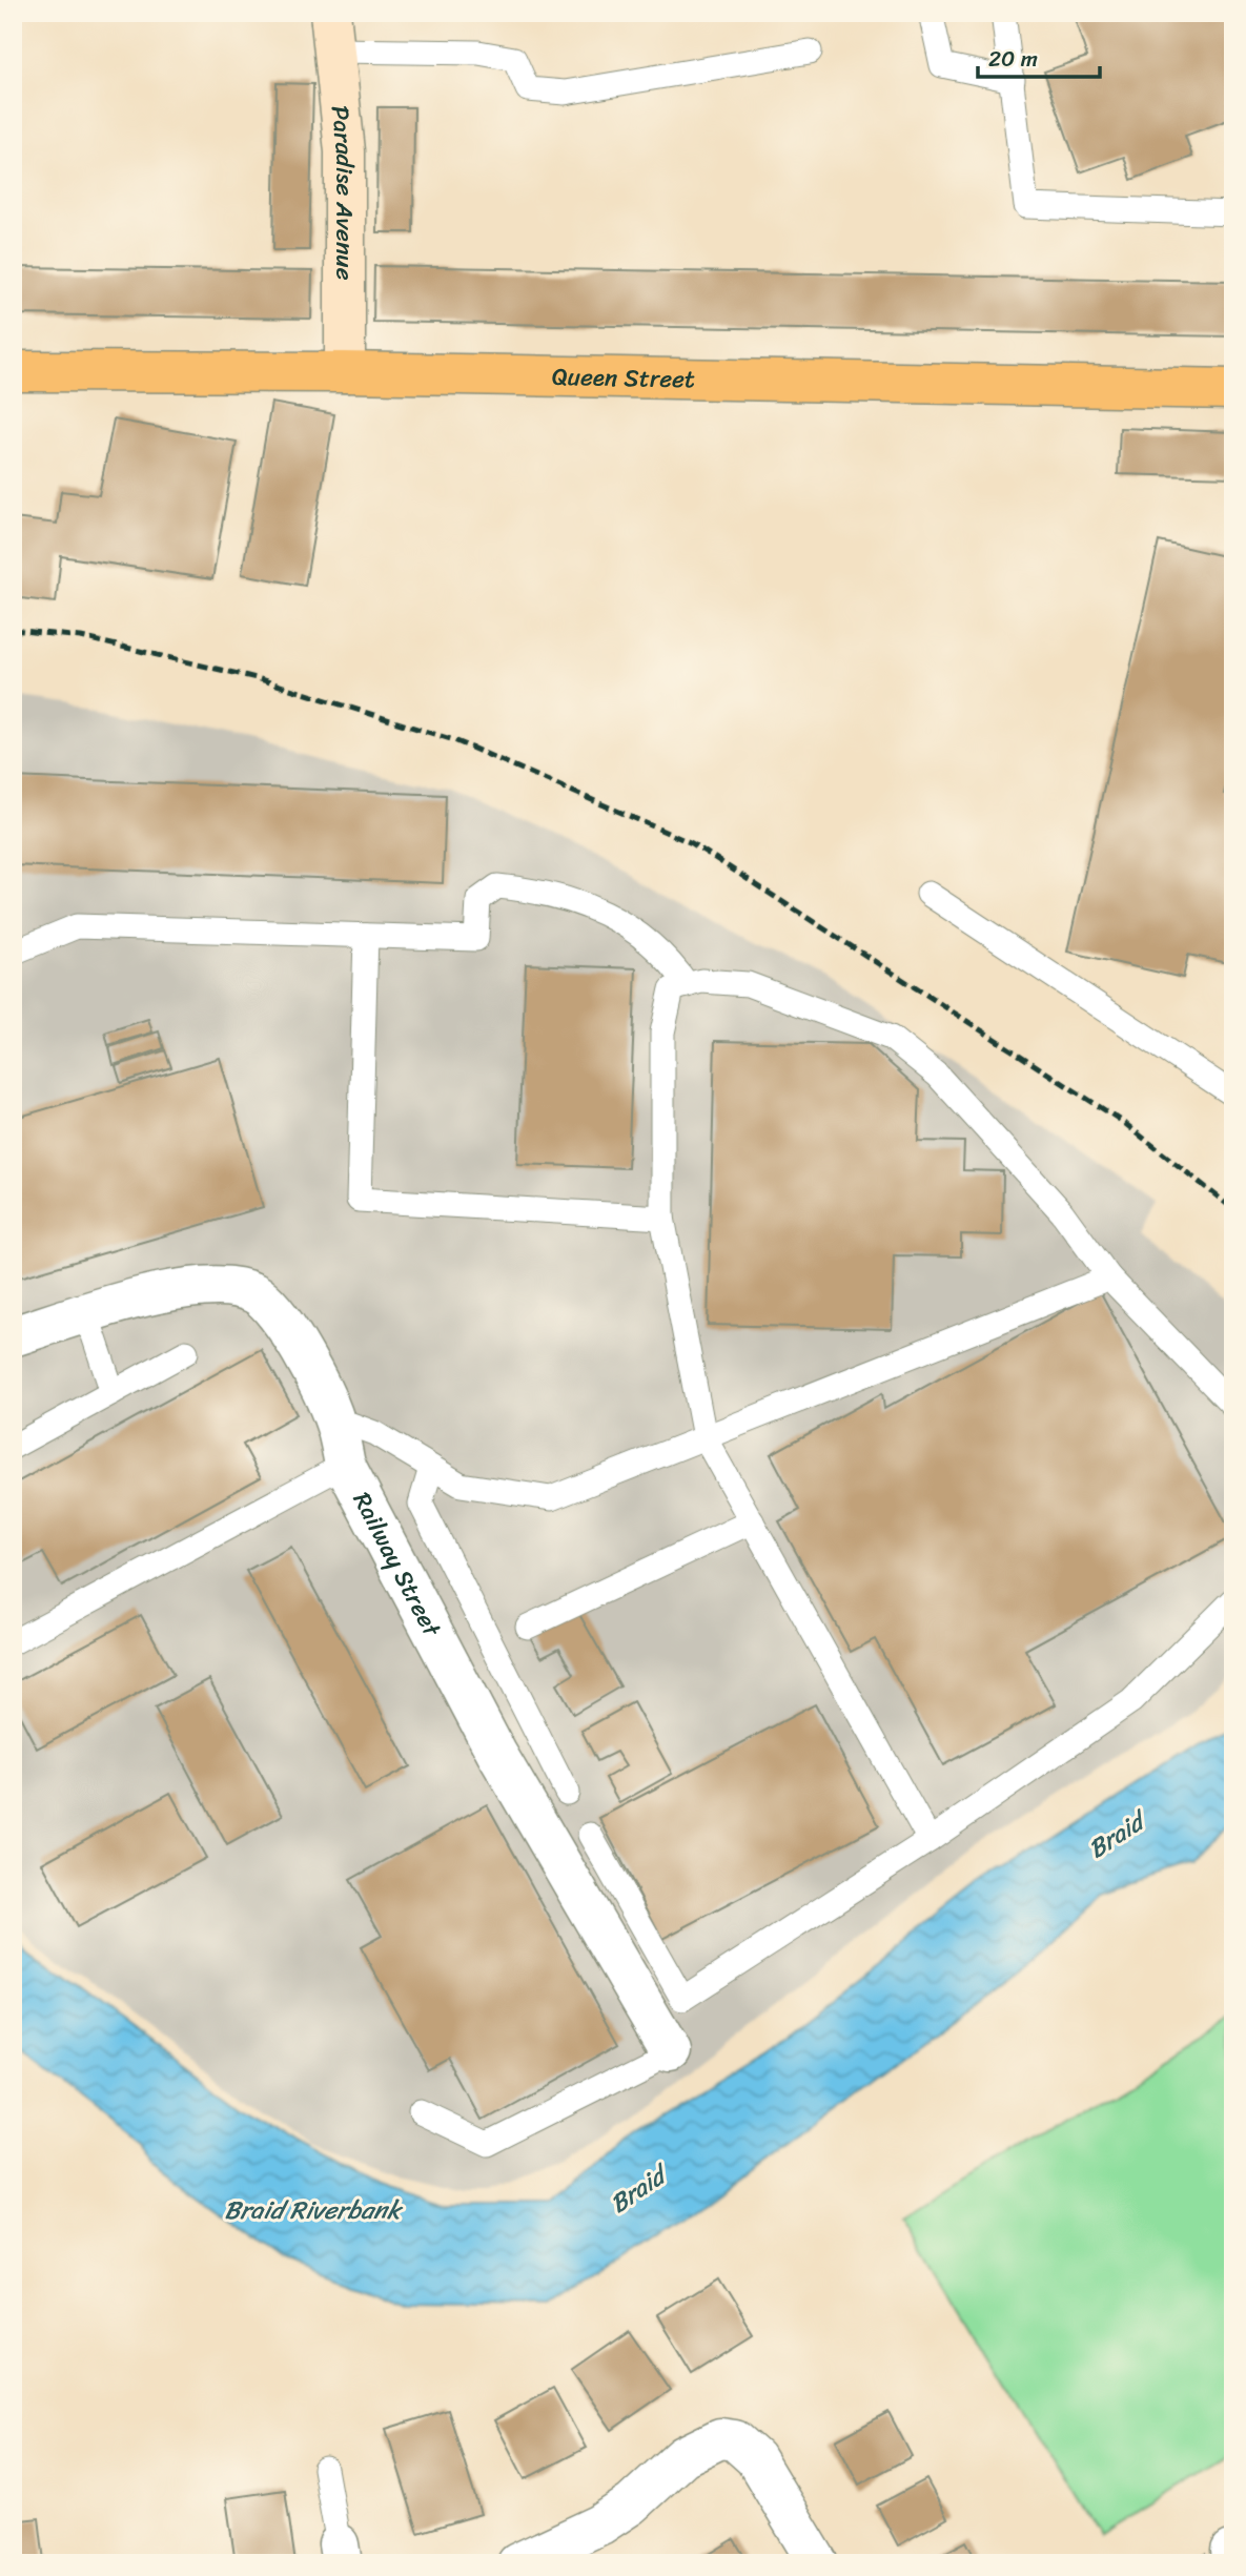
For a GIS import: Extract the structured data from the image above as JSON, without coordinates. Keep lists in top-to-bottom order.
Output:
{
  "streets": {
    "main road": ["Queen Street"],
    "street": ["Paradise Avenue", "Railway Street"]
  },
  "crossings": [
    ["Paradise Avenue", "Queen Street"]
  ],
  "water": ["Braid", "Braid Riverbank"],
  "scale_bar": "20 m"
}
